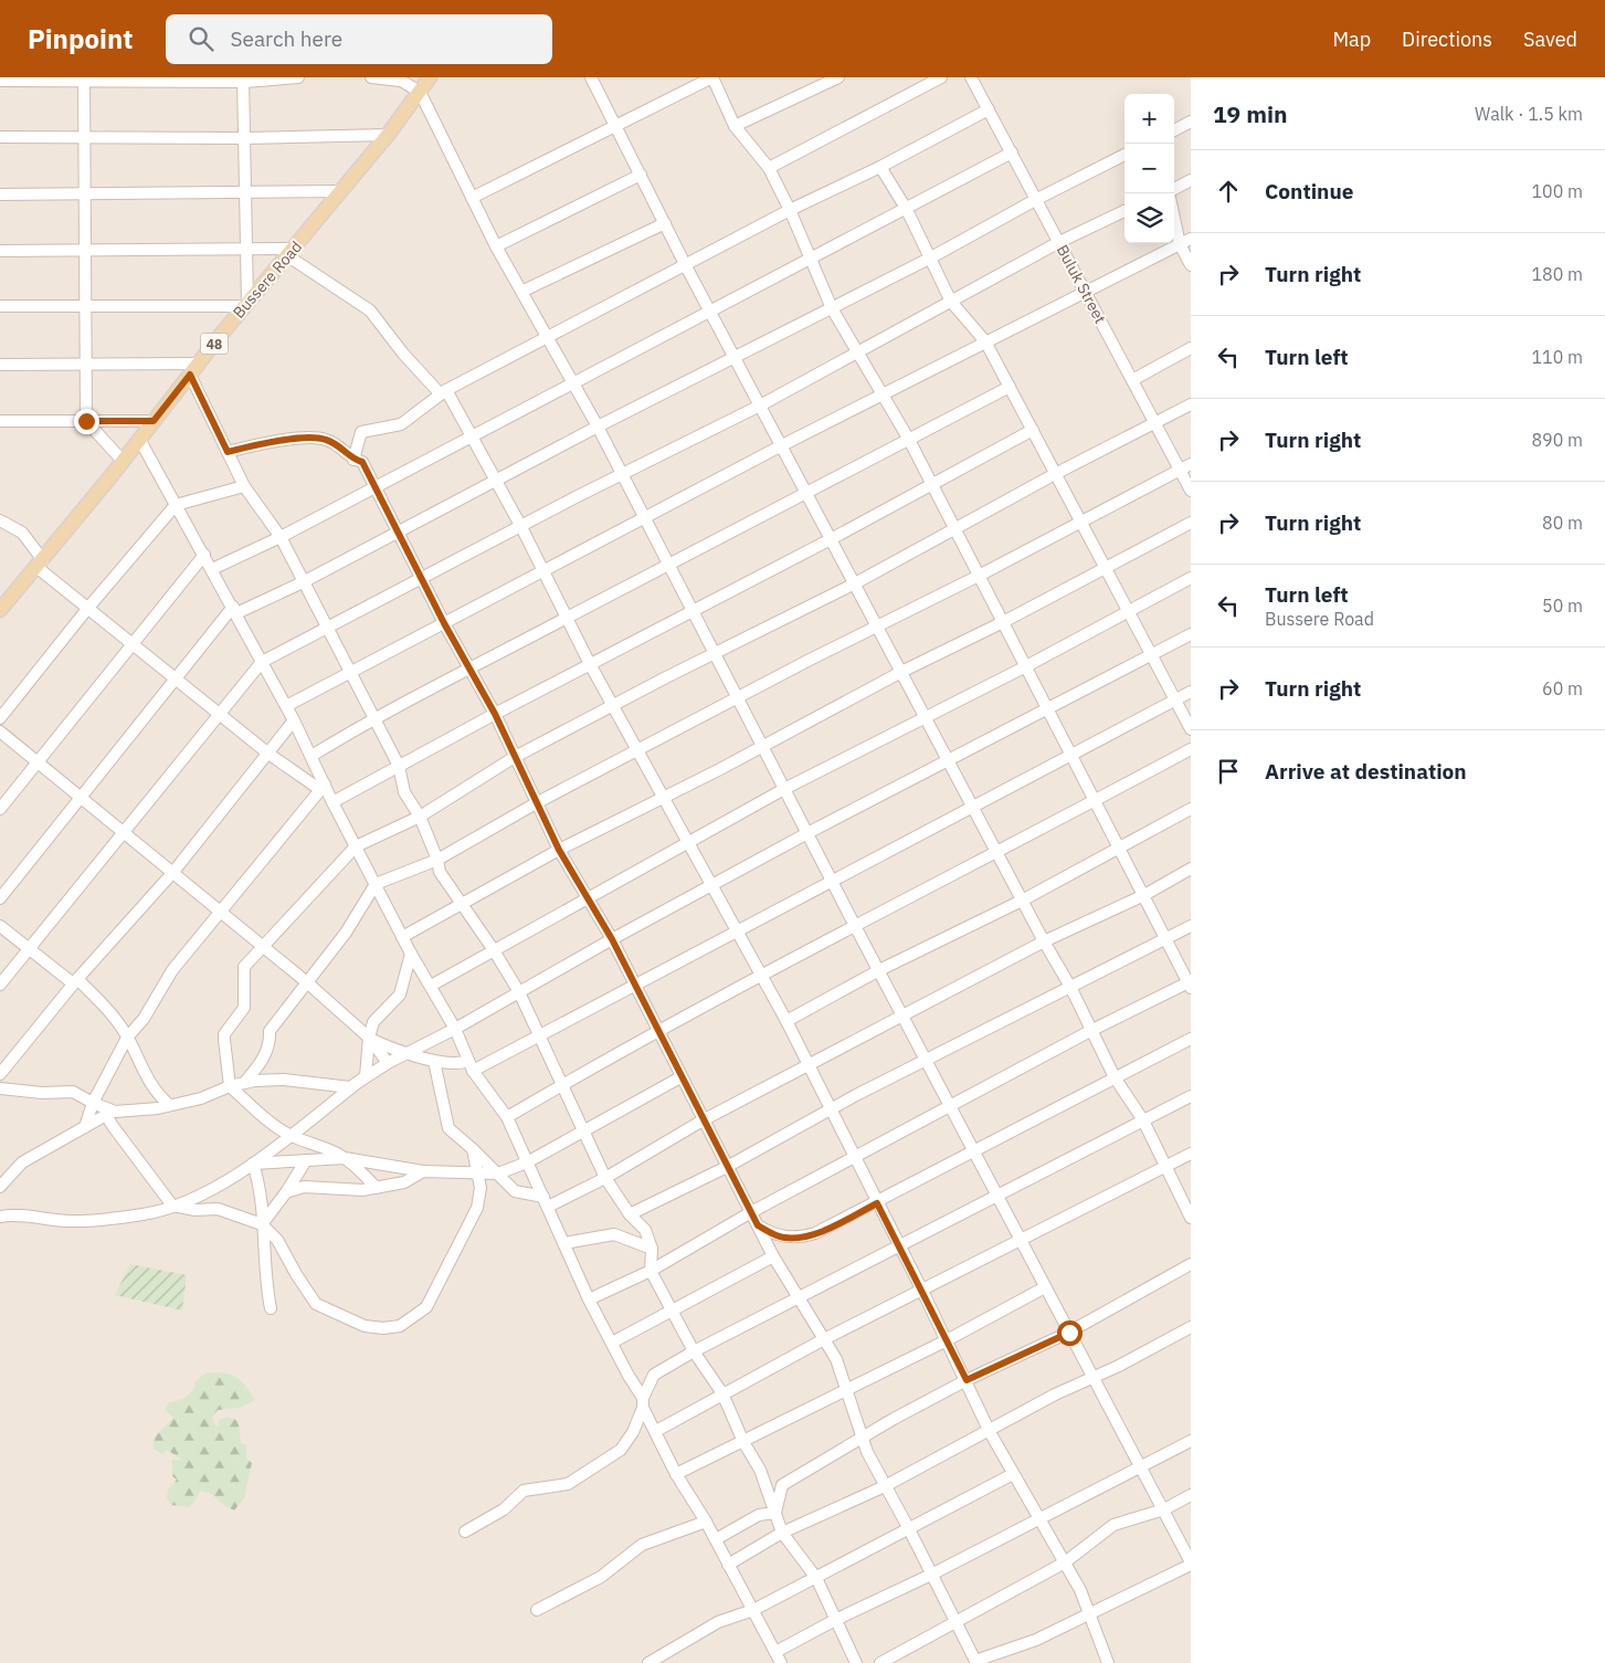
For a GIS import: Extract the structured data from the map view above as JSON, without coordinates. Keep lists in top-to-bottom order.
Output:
{
  "streets": {
    "main road": ["Bussere Road", "48"],
    "street": ["Buluk Street"]
  },
  "page": {
    "header": "Pinpoint",
    "search": "Search here",
    "nav": ["Map", "Directions", "Saved"],
    "heading": ["19 min", "Walk · 1.5 km"],
    "map_buttons": ["+", "−"],
    "list": [
      ["Continue", "100 m"],
      ["Turn right", "180 m"],
      ["Turn left", "110 m"],
      ["Turn right", "890 m"],
      ["Turn right", "80 m"],
      ["Turn left", "Bussere Road", "50 m"],
      ["Turn right", "60 m"],
      "Arrive at destination"
    ]
  }
}
